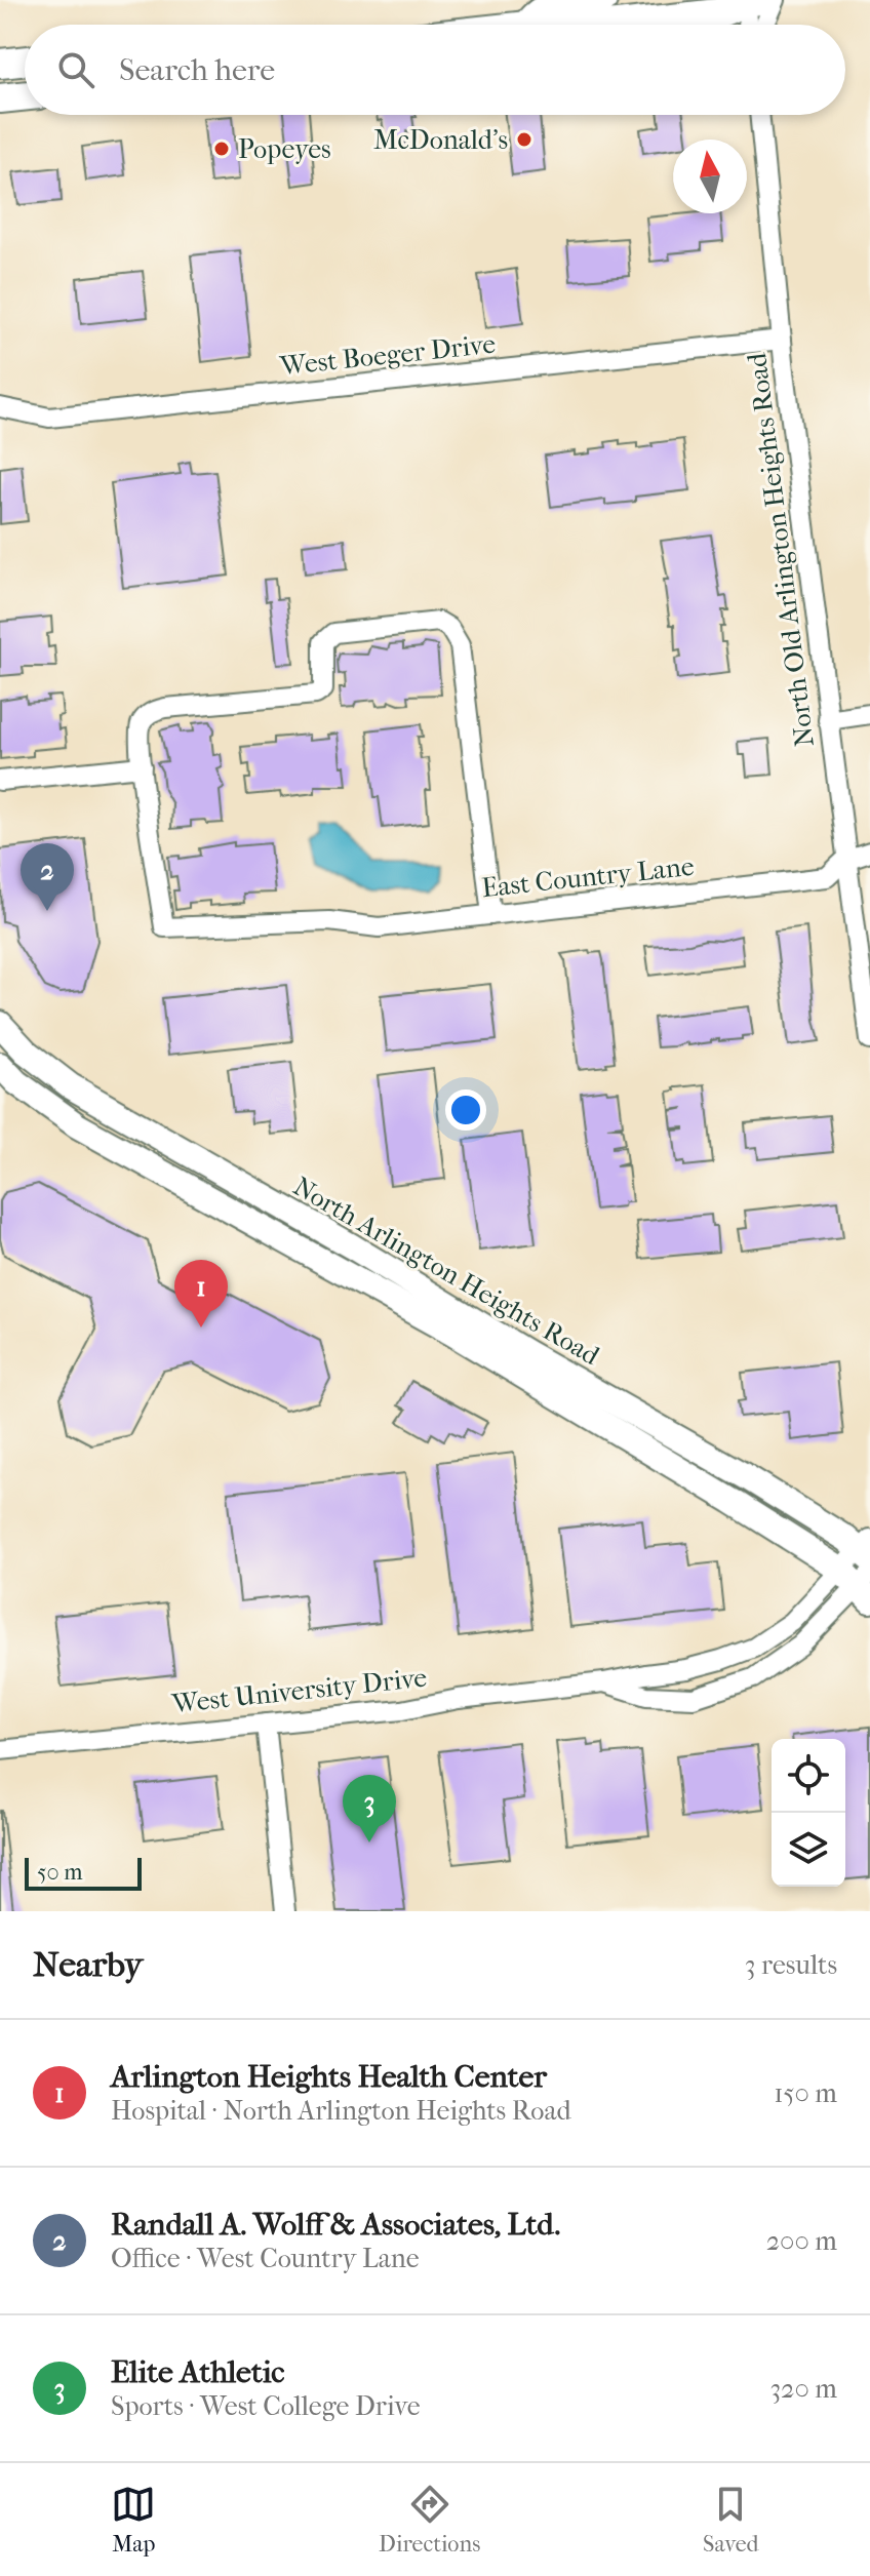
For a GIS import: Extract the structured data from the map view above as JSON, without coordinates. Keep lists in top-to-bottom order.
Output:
{
  "streets": {
    "main road": ["North Arlington Heights Road"],
    "street": [
      "West Boeger Drive",
      "North Old Arlington Heights Road",
      "East Country Lane",
      "West University Drive"
    ]
  },
  "crossings": [
    ["West Boeger Drive", "North Old Arlington Heights Road"],
    ["North Old Arlington Heights Road", "East Country Lane"],
    ["North Arlington Heights Road", "West University Drive"]
  ],
  "places": ["McDonald's", "Popeyes"],
  "scale_bar": "50 m",
  "north": "top",
  "page": {
    "search": "Search here",
    "pins": ["2", "1", "3"],
    "scale": "50 m",
    "heading": ["Nearby", "3 results"],
    "list": [
      {
        "mark": "1",
        "name": "Arlington Heights Health Center",
        "note": "Hospital · North Arlington Heights Road",
        "value": "150 m"
      },
      {
        "mark": "2",
        "name": "Randall A. Wolff & Associates, Ltd.",
        "note": "Office · West Country Lane",
        "value": "200 m"
      },
      {
        "mark": "3",
        "name": "Elite Athletic",
        "note": "Sports · West College Drive",
        "value": "320 m"
      }
    ],
    "nav": ["Map", "Directions", "Saved"]
  }
}
